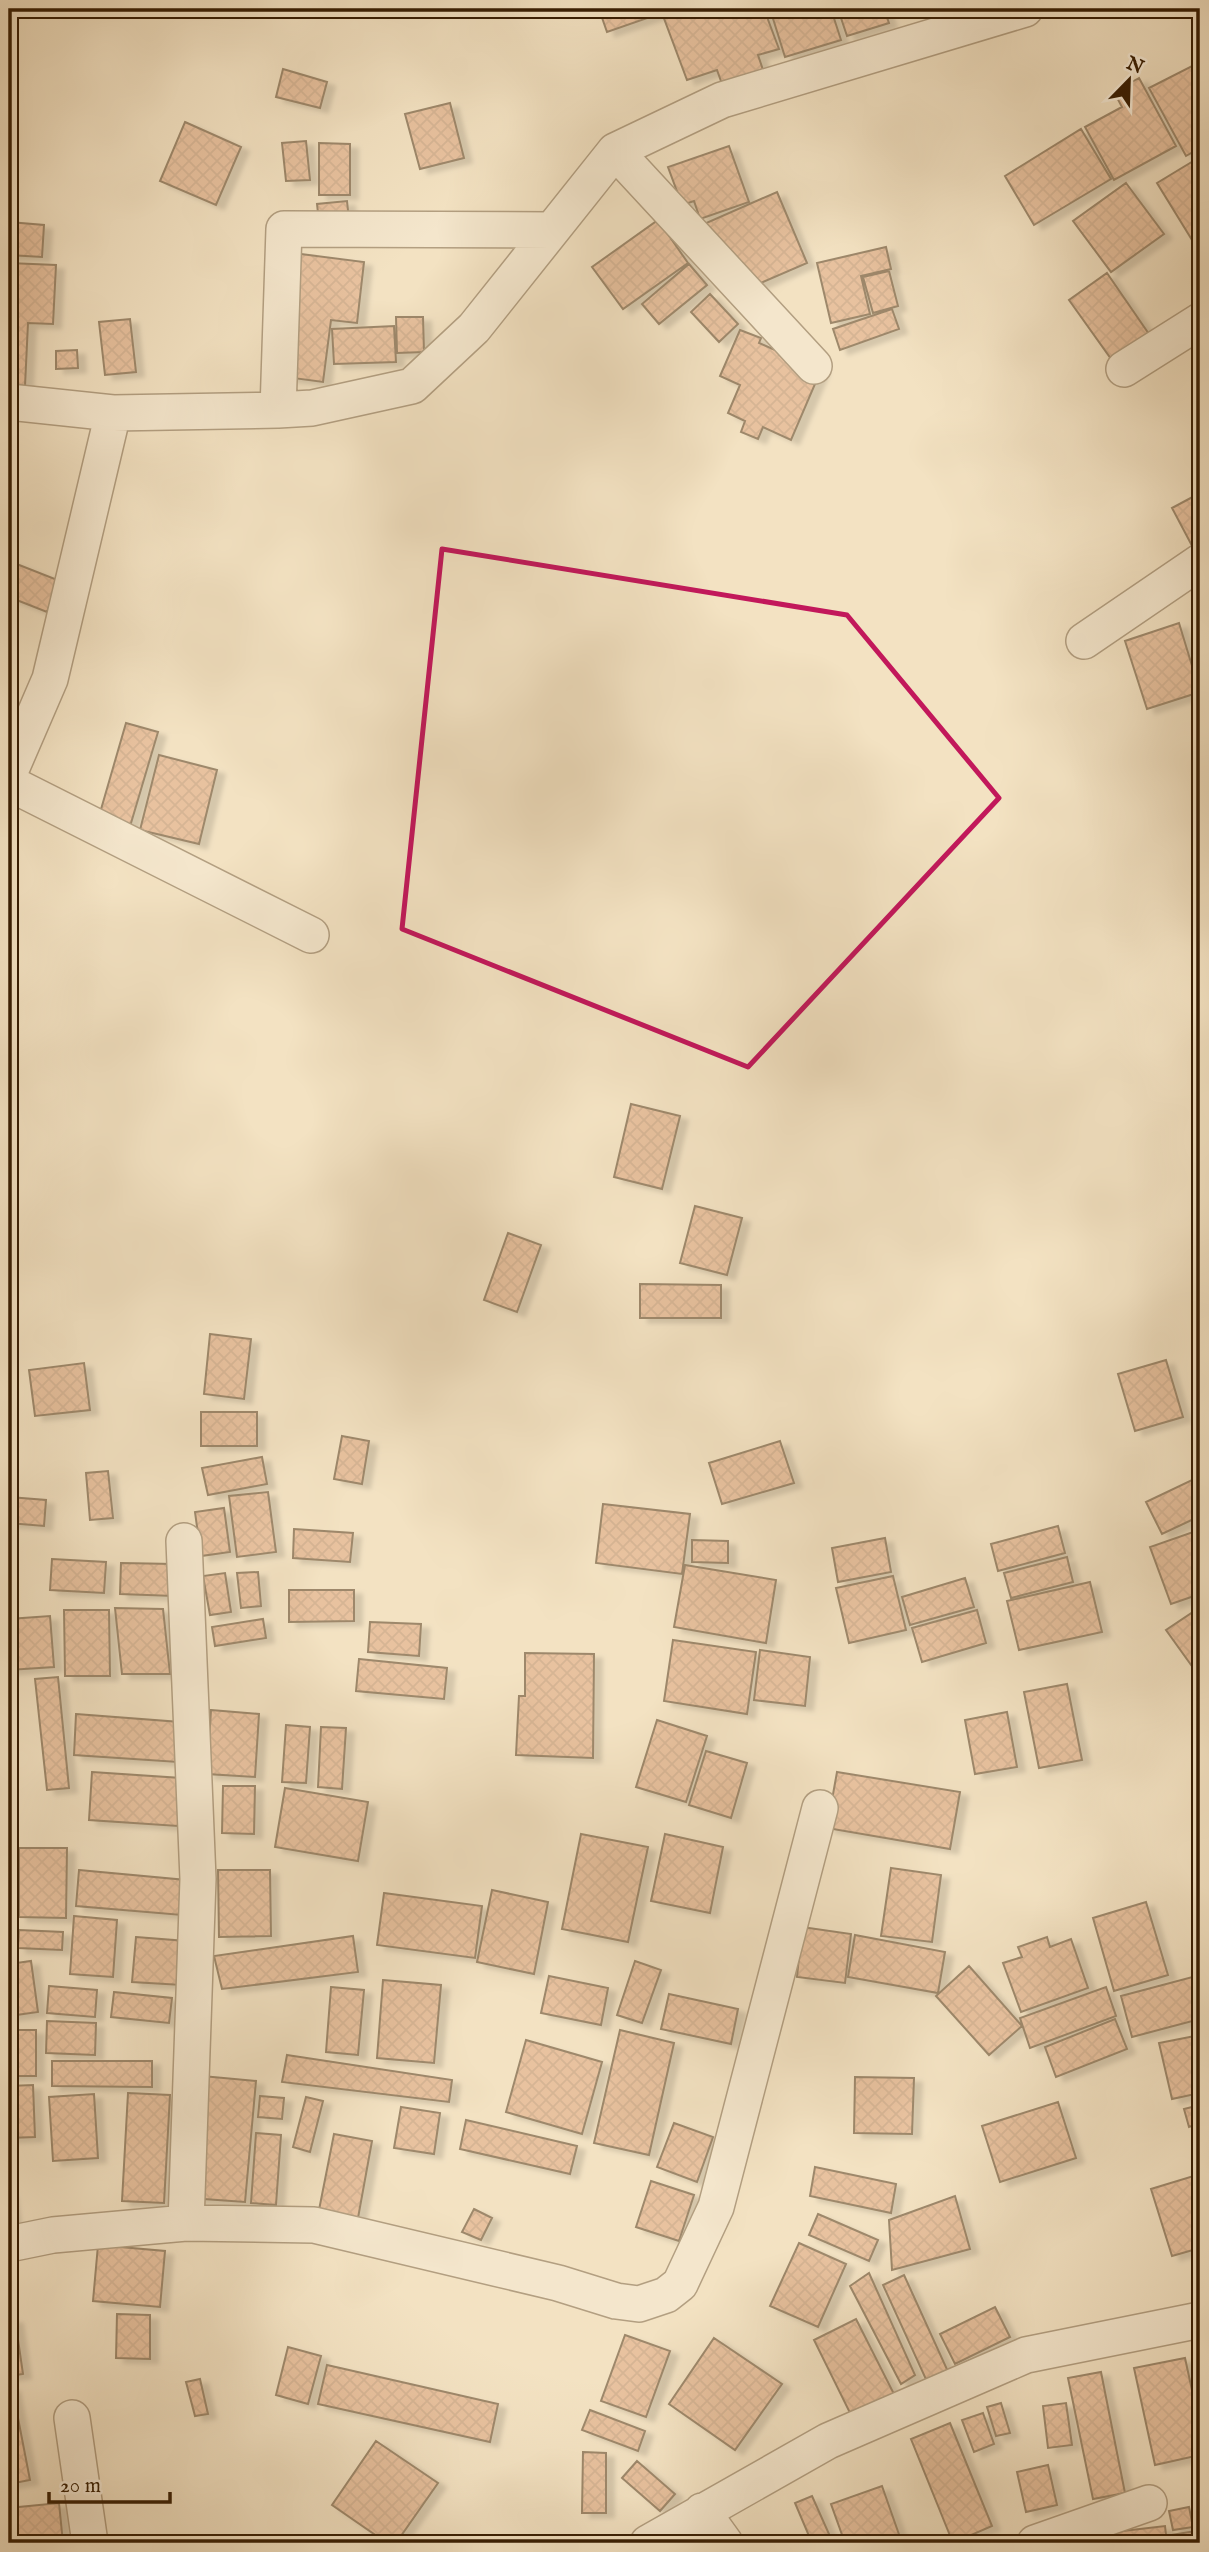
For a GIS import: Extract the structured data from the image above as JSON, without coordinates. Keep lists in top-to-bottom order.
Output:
{
  "scale_bar": "20 m",
  "north": "top right"
}
